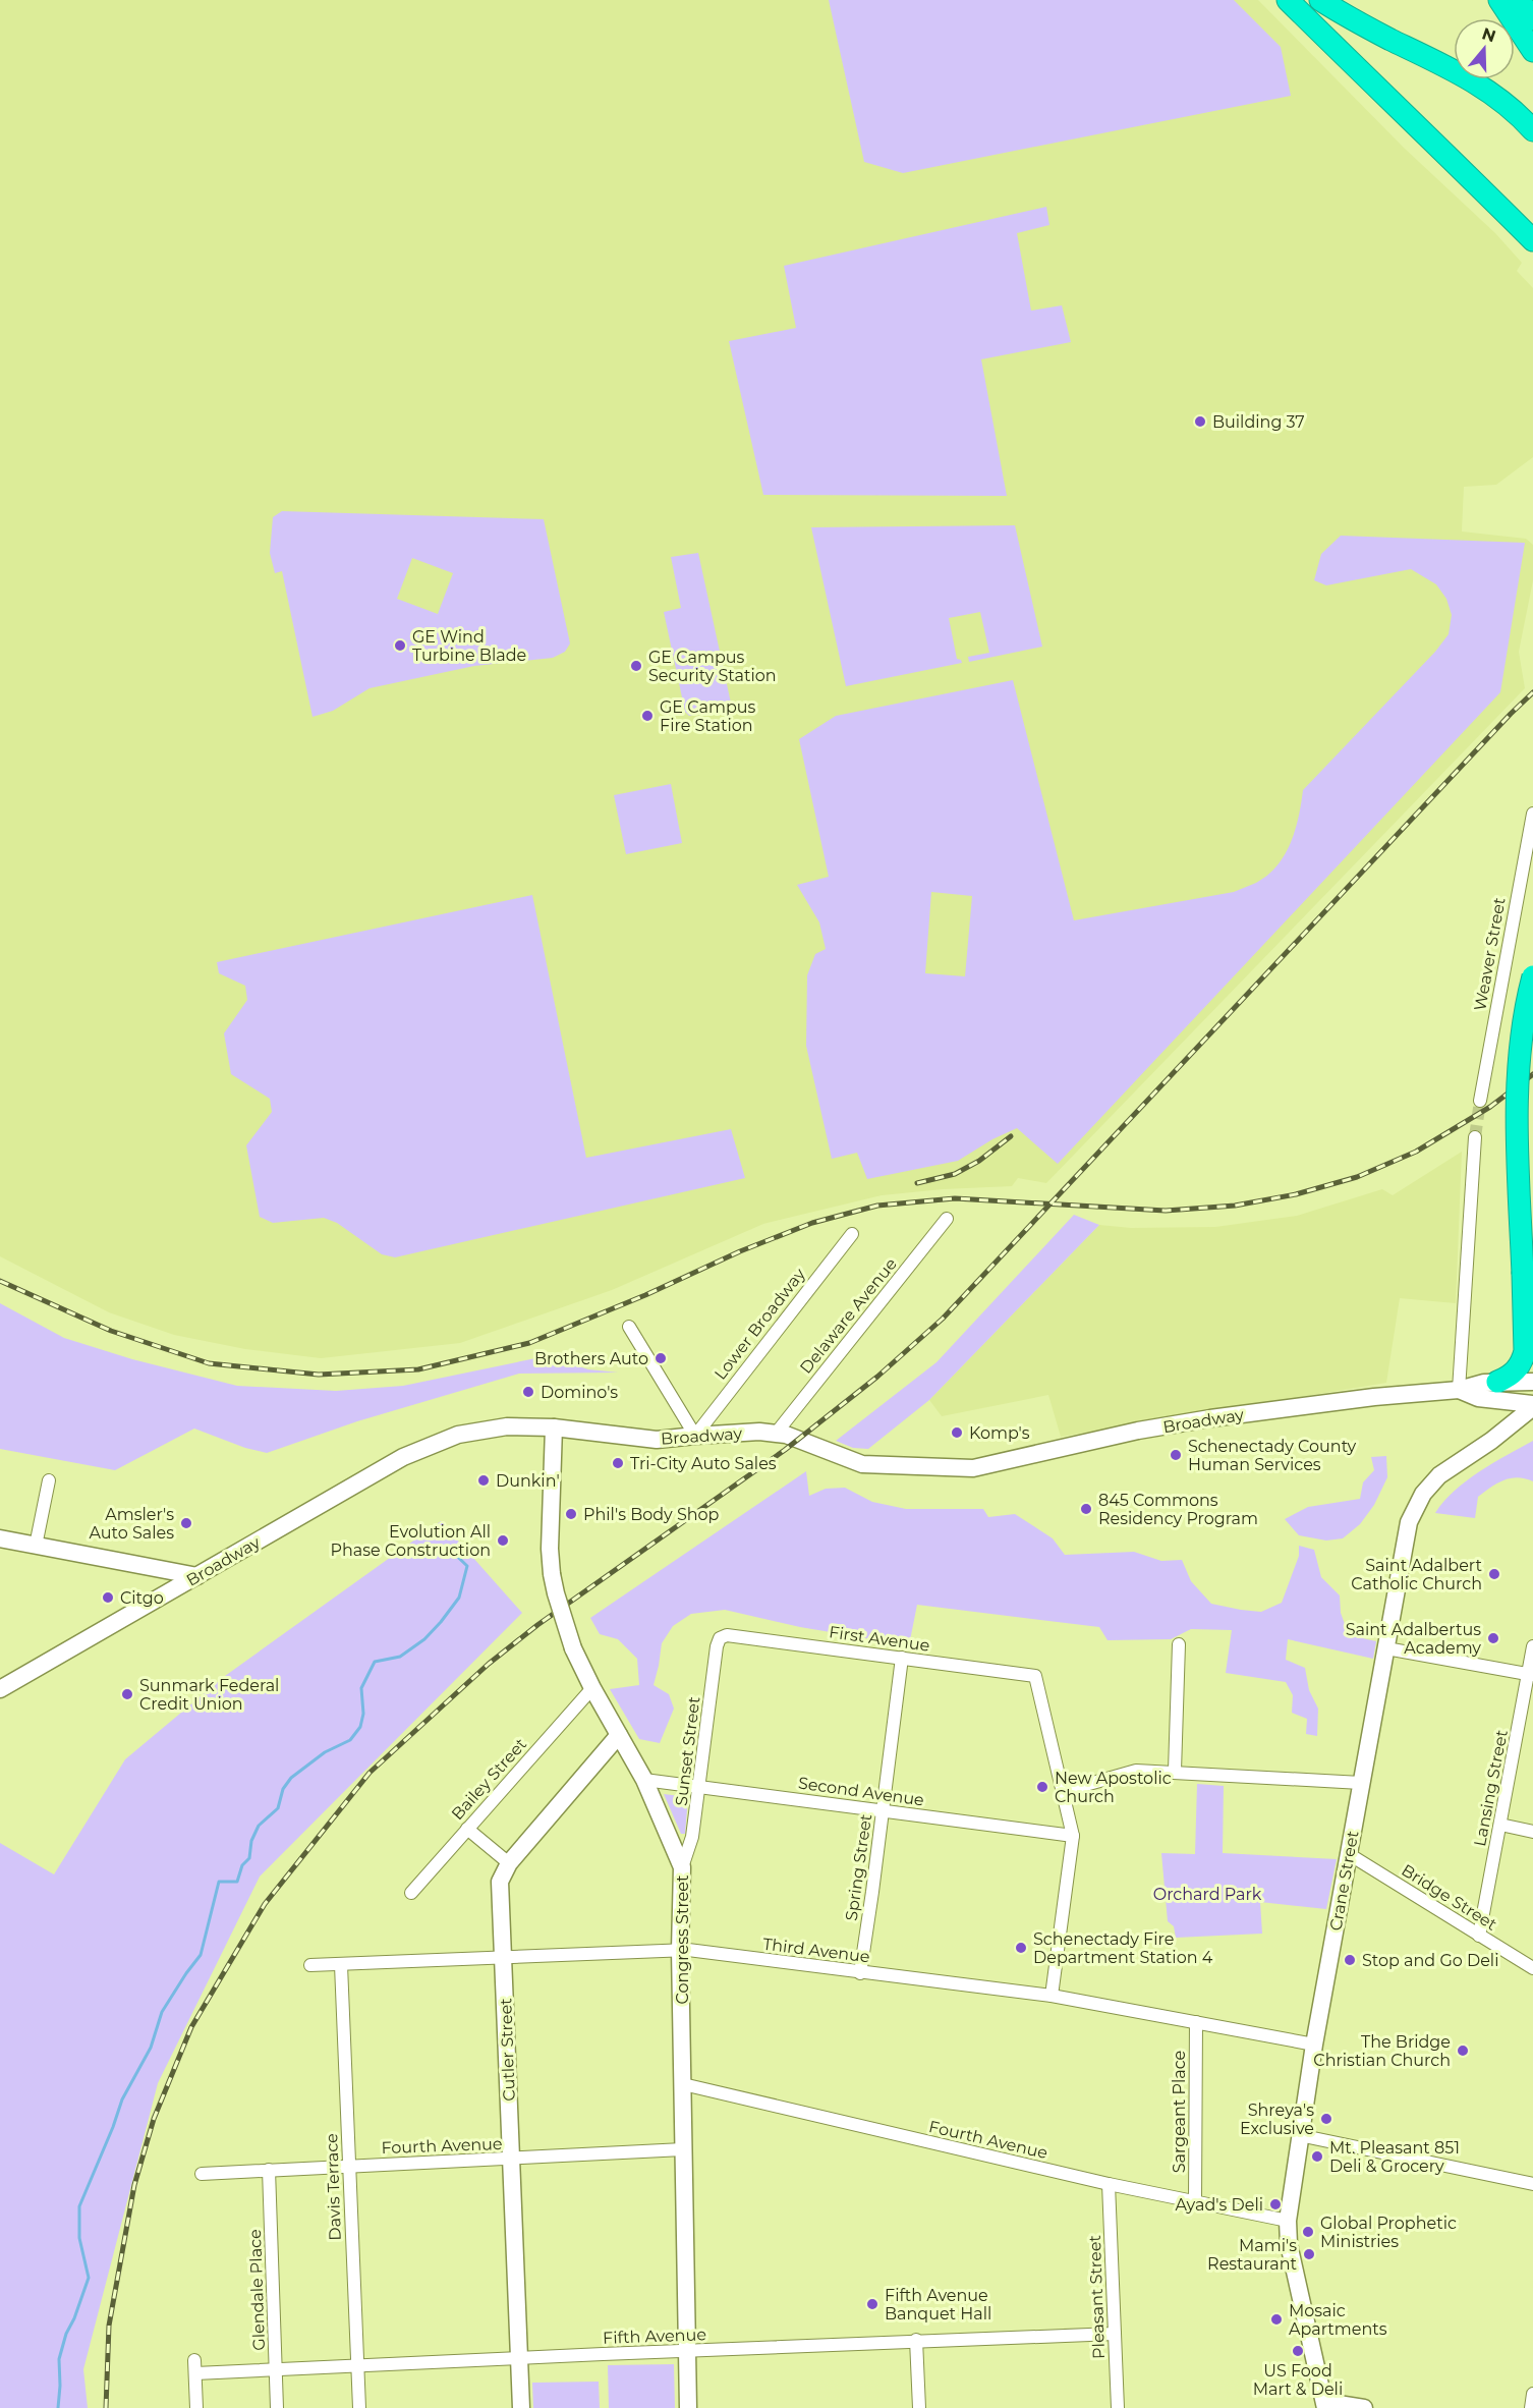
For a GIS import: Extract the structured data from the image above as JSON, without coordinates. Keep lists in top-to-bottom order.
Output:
{
  "streets": {
    "street": [
      "Weaver Street",
      "Delaware Avenue",
      "Lower Broadway",
      "Broadway",
      "First Avenue",
      "Sunset Street",
      "Bailey Street",
      "Lansing Street",
      "Second Avenue",
      "Spring Street",
      "Crane Street",
      "Bridge Street",
      "Congress Street",
      "Third Avenue",
      "Cutler Street",
      "Sargeant Place",
      "Fourth Avenue",
      "Davis Terrace",
      "Glendale Place",
      "Pleasant Street",
      "Fifth Avenue"
    ]
  },
  "crossings": [
    ["Delaware Avenue", "Broadway"],
    ["Lower Broadway", "Broadway"],
    ["Broadway", "Crane Street"],
    ["Broadway", "Congress Street"],
    ["First Avenue", "Sunset Street"],
    ["First Avenue", "Spring Street"],
    ["Sunset Street", "Second Avenue"],
    ["Sunset Street", "Congress Street"],
    ["Bailey Street", "Congress Street"],
    ["Lansing Street", "Bridge Street"],
    ["Second Avenue", "Spring Street"],
    ["Second Avenue", "Congress Street"],
    ["Spring Street", "Third Avenue"],
    ["Crane Street", "Bridge Street"],
    ["Crane Street", "Third Avenue"],
    ["Crane Street", "Fourth Avenue"],
    ["Congress Street", "Third Avenue"],
    ["Congress Street", "Cutler Street"],
    ["Congress Street", "Fourth Avenue"],
    ["Congress Street", "Fifth Avenue"],
    ["Third Avenue", "Cutler Street"],
    ["Third Avenue", "Sargeant Place"],
    ["Third Avenue", "Davis Terrace"],
    ["Cutler Street", "Fourth Avenue"],
    ["Cutler Street", "Fifth Avenue"],
    ["Sargeant Place", "Fourth Avenue"],
    ["Fourth Avenue", "Davis Terrace"],
    ["Fourth Avenue", "Glendale Place"],
    ["Fourth Avenue", "Pleasant Street"],
    ["Davis Terrace", "Fifth Avenue"],
    ["Glendale Place", "Fifth Avenue"],
    ["Pleasant Street", "Fifth Avenue"]
  ],
  "parks": ["Orchard Park"],
  "places": [
    "Building 37",
    "GE Wind Turbine Blade",
    "GE Campus Security Station",
    "GE Campus Fire Station",
    "Brothers Auto",
    "Domino's",
    "Komp's",
    "Schenectady County Human Services",
    "Tri-City Auto Sales",
    "Dunkin'",
    "845 Commons Residency Program",
    "Phil's Body Shop",
    "Amsler's Auto Sales",
    "Evolution All Phase Construction",
    "Saint Adalbert Catholic Church",
    "Citgo",
    "Saint Adalbertus Academy",
    "Sunmark Federal Credit Union",
    "New Apostolic Church",
    "Schenectady Fire Department Station 4",
    "Stop and Go Deli",
    "The Bridge Christian Church",
    "Shreya's Exclusive",
    "Mt. Pleasant 851 Deli & Grocery",
    "Ayad's Deli",
    "Global Prophetic Ministries",
    "Mami's Restaurant",
    "Fifth Avenue Banquet Hall",
    "Mosaic Apartments",
    "US Food Mart & Deli"
  ],
  "north": "top"
}
